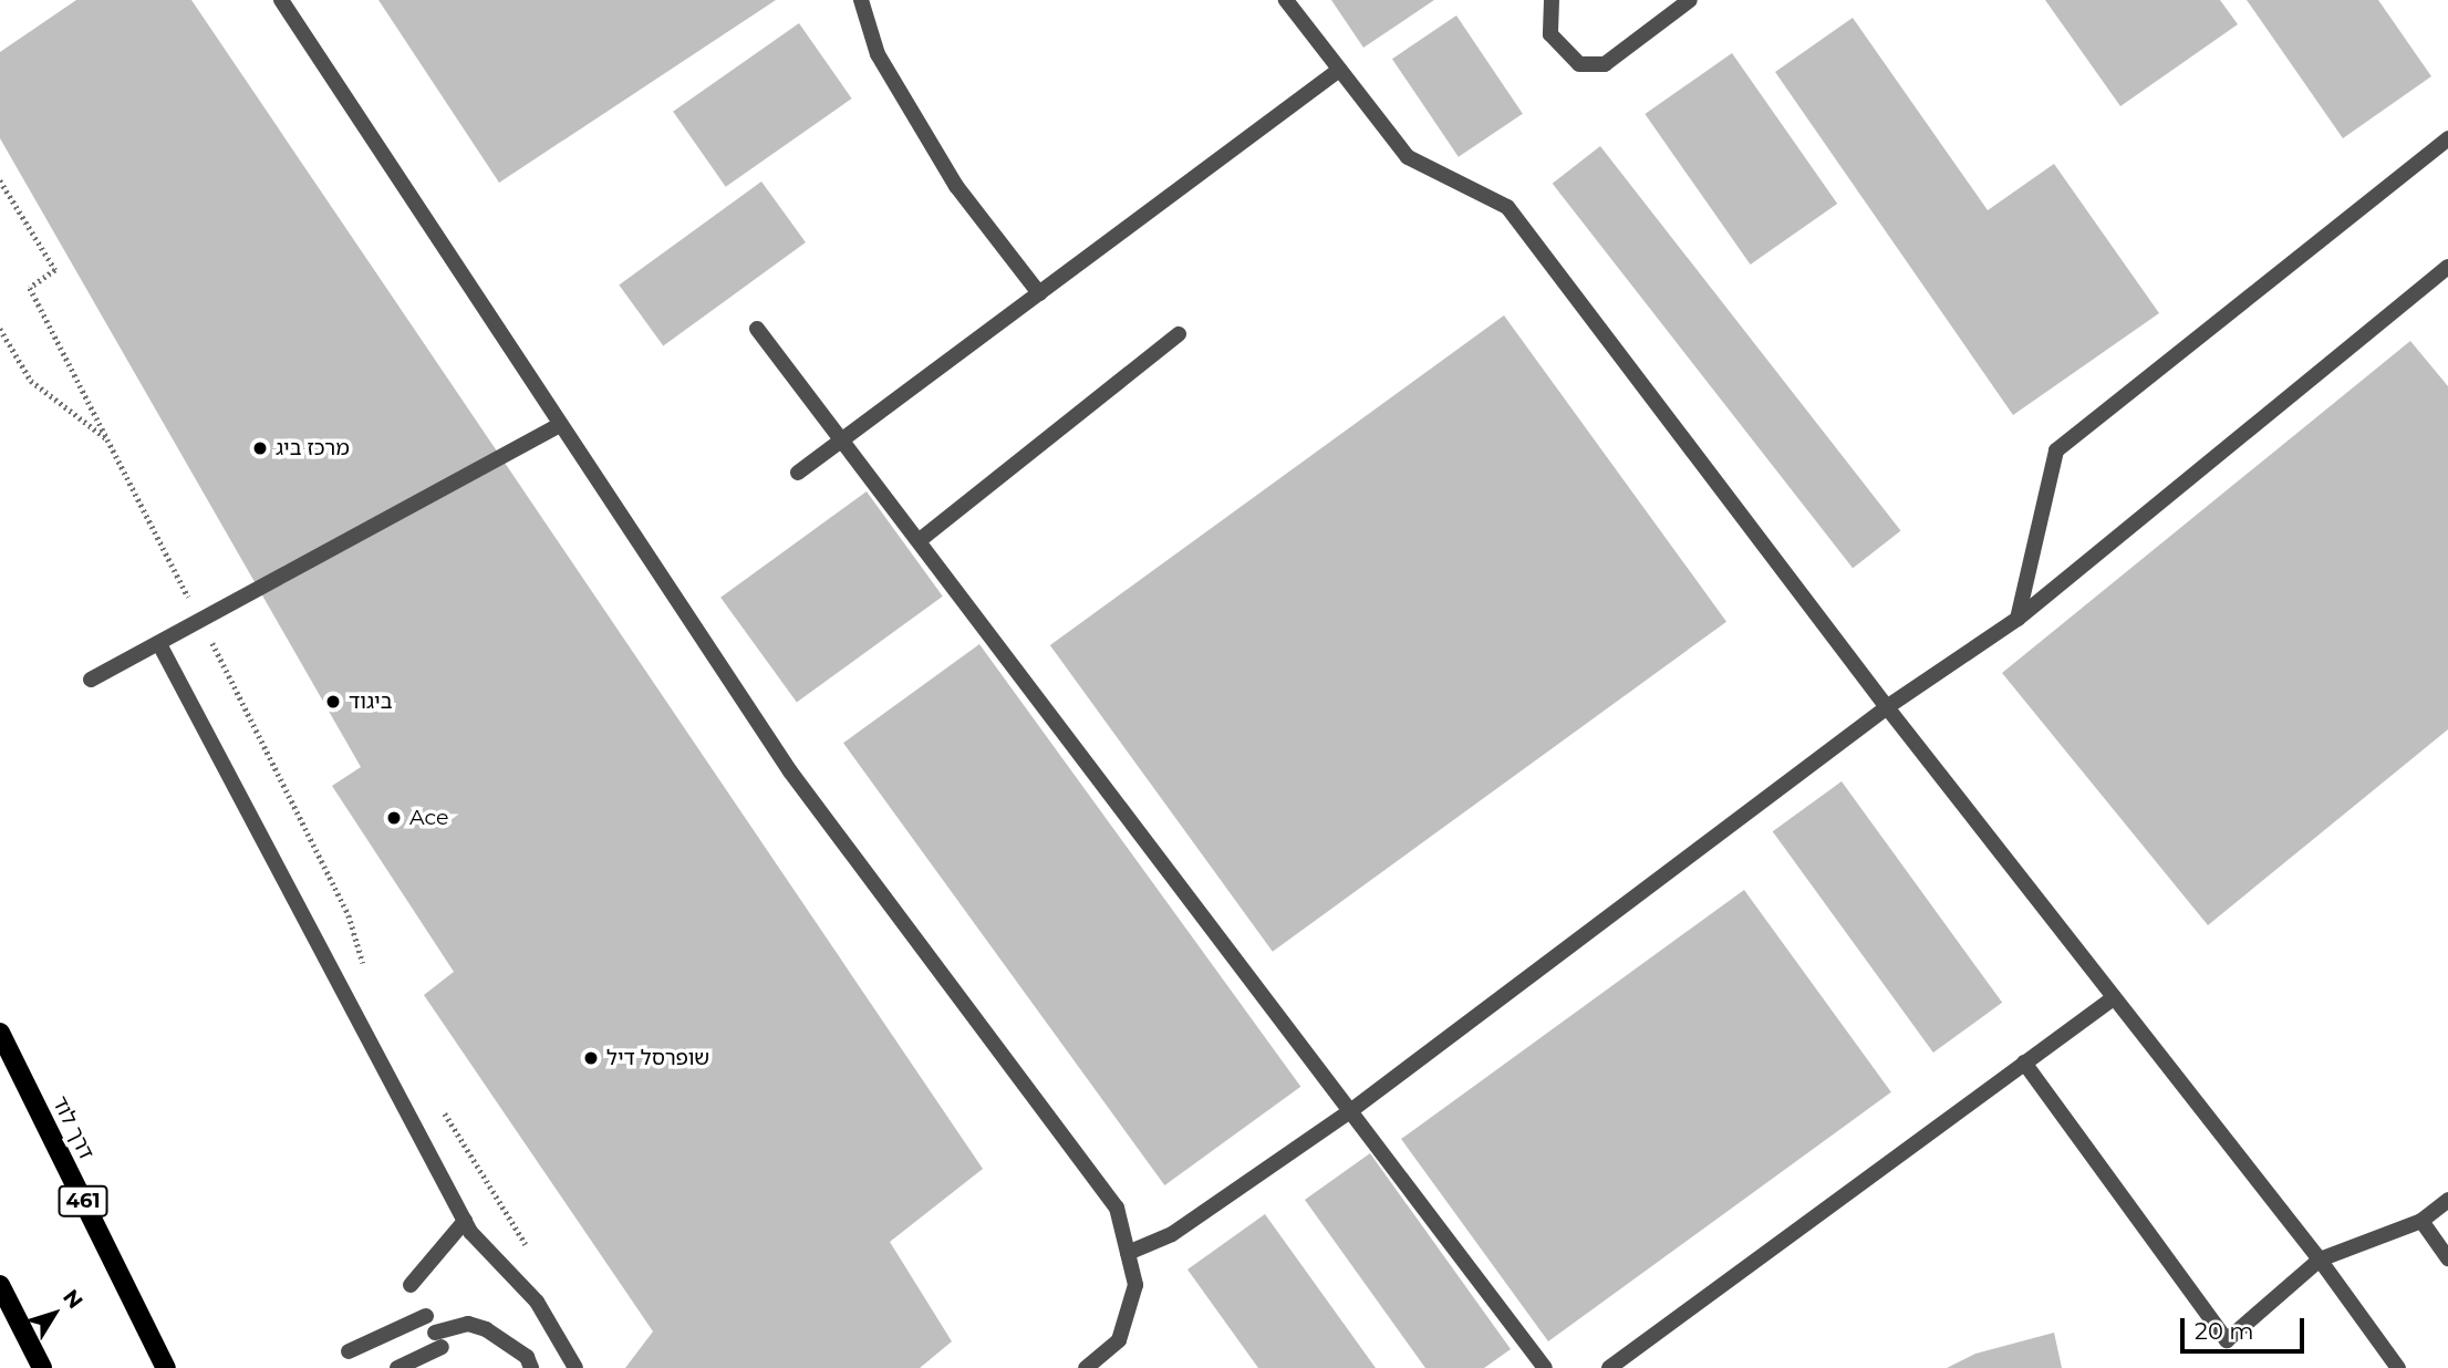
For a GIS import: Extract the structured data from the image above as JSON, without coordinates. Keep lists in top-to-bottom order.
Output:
{
  "streets": {
    "main road": ["דרך לוד", "461"]
  },
  "places": [
    "מרכז ביג",
    "ביגוד",
    "Ace",
    "שופרסל דיל"
  ],
  "scale_bar": "20 m",
  "north": "top right"
}
